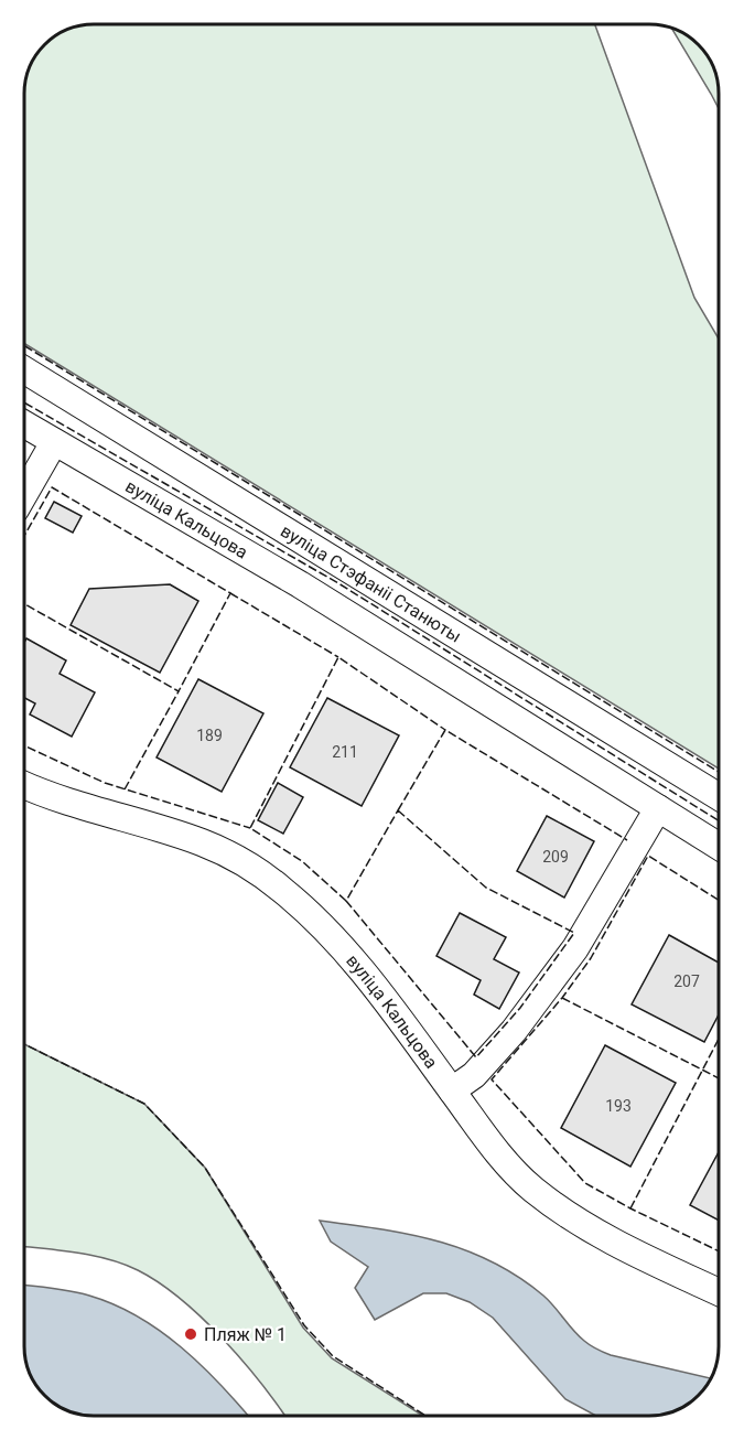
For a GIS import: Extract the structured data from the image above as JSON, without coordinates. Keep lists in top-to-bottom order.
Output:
{
  "streets": {
    "street": ["вуліца Кальцова", "вуліца Стэфаніі Станюты"]
  },
  "places": ["Пляж № 1"],
  "house_numbers": [
    "189",
    "211",
    "209",
    "207",
    "193"
  ]
}
